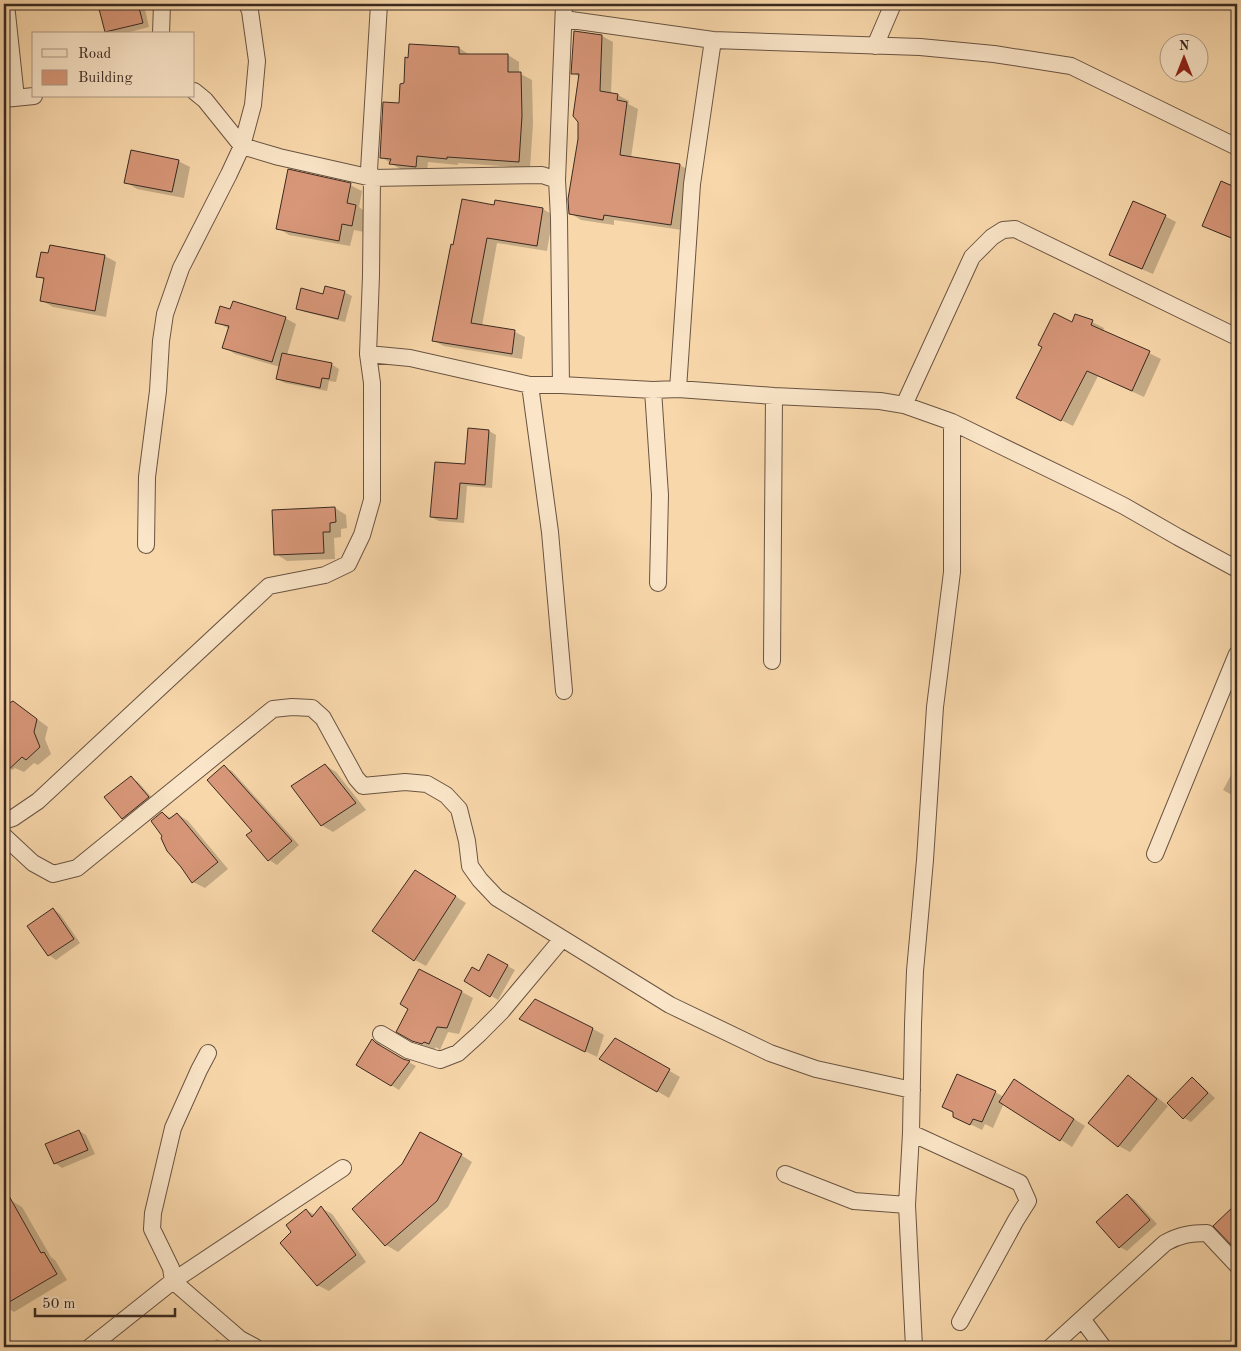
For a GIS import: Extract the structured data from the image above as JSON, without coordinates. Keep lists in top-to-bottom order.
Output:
{
  "legend": ["Road", "Building"],
  "scale_bar": "50 m",
  "north": "top"
}
